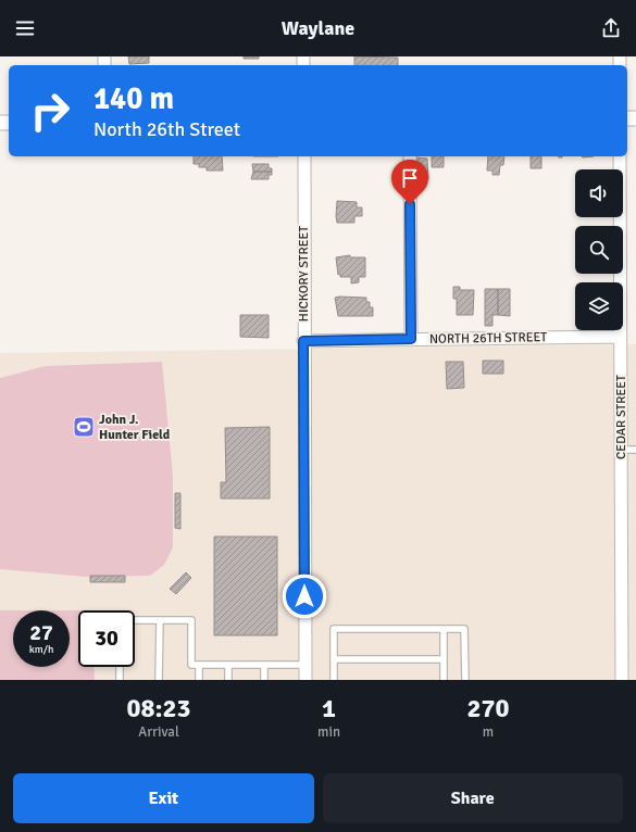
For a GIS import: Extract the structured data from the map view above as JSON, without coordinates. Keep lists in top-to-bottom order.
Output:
{
  "streets": {
    "street": ["HICKORY STREET", "NORTH 26TH STREET", "CEDAR STREET"]
  },
  "crossings": [
    ["HICKORY STREET", "NORTH 26TH STREET"],
    ["NORTH 26TH STREET", "CEDAR STREET"]
  ],
  "places": {
    "sports": ["John J. Hunter Field"]
  },
  "page": {
    "header": "Waylane",
    "turn": ["140 m", "North 26th Street"],
    "speed": "27 km/h",
    "limit": "30",
    "eta": [
      "08:23",
      "Arrival",
      "1",
      "min",
      "270",
      "m"
    ],
    "buttons": ["Exit", "Share"]
  }
}
